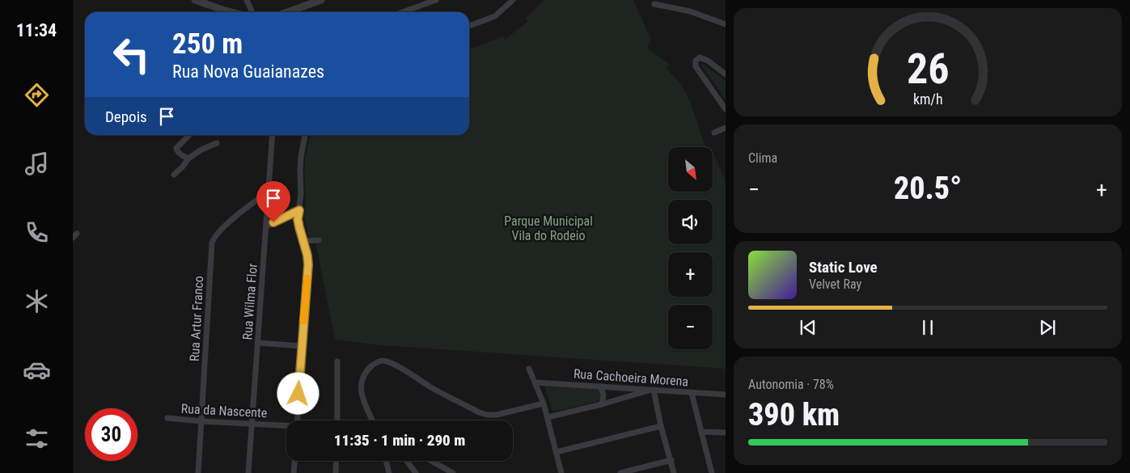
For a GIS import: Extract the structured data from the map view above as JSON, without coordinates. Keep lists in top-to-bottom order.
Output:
{
  "streets": {
    "street": [
      "Rua Wilma Flor",
      "Rua Artur Franco",
      "Rua Cachoeira Morena",
      "Rua da Nascente"
    ]
  },
  "crossings": [
    ["Rua Wilma Flor", "Rua Artur Franco"],
    ["Rua Wilma Flor", "Rua da Nascente"],
    ["Rua Artur Franco", "Rua da Nascente"]
  ],
  "parks": ["Parque Municipal Vila do Rodeio"],
  "north": "bottom right",
  "page": {
    "tabs": "11:34",
    "turn": ["250 m", "Rua Nova Guaianazes"],
    "then": "Depois",
    "tile": [
      "Clima",
      ["Autonomia · 78%", "390 km"]
    ],
    "map_buttons": ["+", "−"],
    "heat": ["−", "20.5°", "+"],
    "song": ["Static Love", "Velvet Ray"],
    "limit": "30",
    "trip": "11:35 · 1 min · 290 m",
    "gauge": ["26", "km/h"]
  }
}
